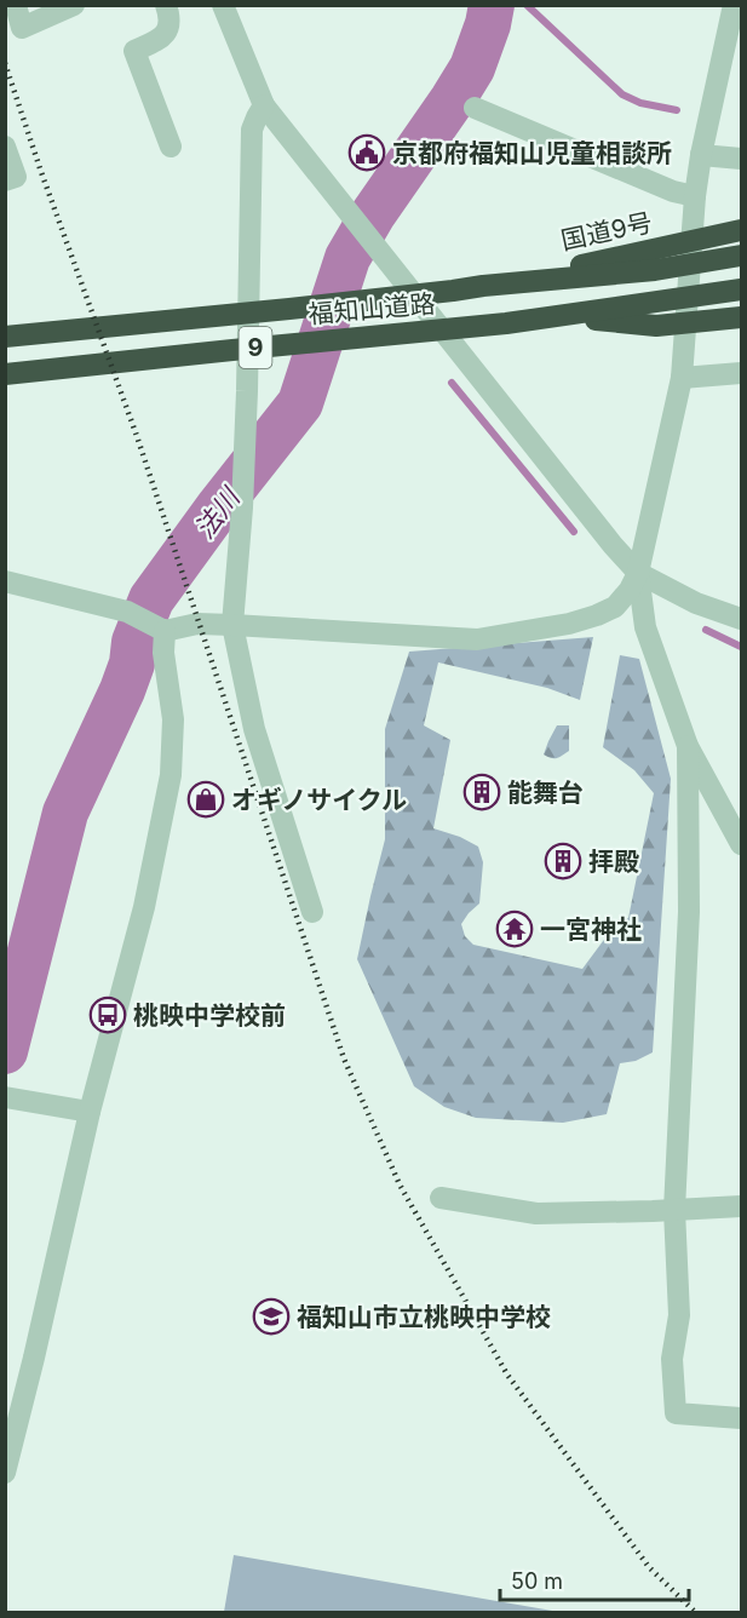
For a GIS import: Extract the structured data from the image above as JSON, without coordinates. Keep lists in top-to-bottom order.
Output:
{
  "streets": {
    "highway": ["国道9号", "福知山道路", "9"]
  },
  "crossings": [
    ["国道9号", "福知山道路"],
    ["福知山道路", "9"]
  ],
  "water": ["法川"],
  "places": {
    "public building": ["京都府福知山児童相談所"],
    "building": ["能舞台", "拝殿"],
    "shop": ["オギノサイクル"],
    "temple": ["一宮神社"],
    "bus stop": ["桃映中学校前"],
    "school or university": ["福知山市立桃映中学校"]
  },
  "scale_bar": "50 m"
}
